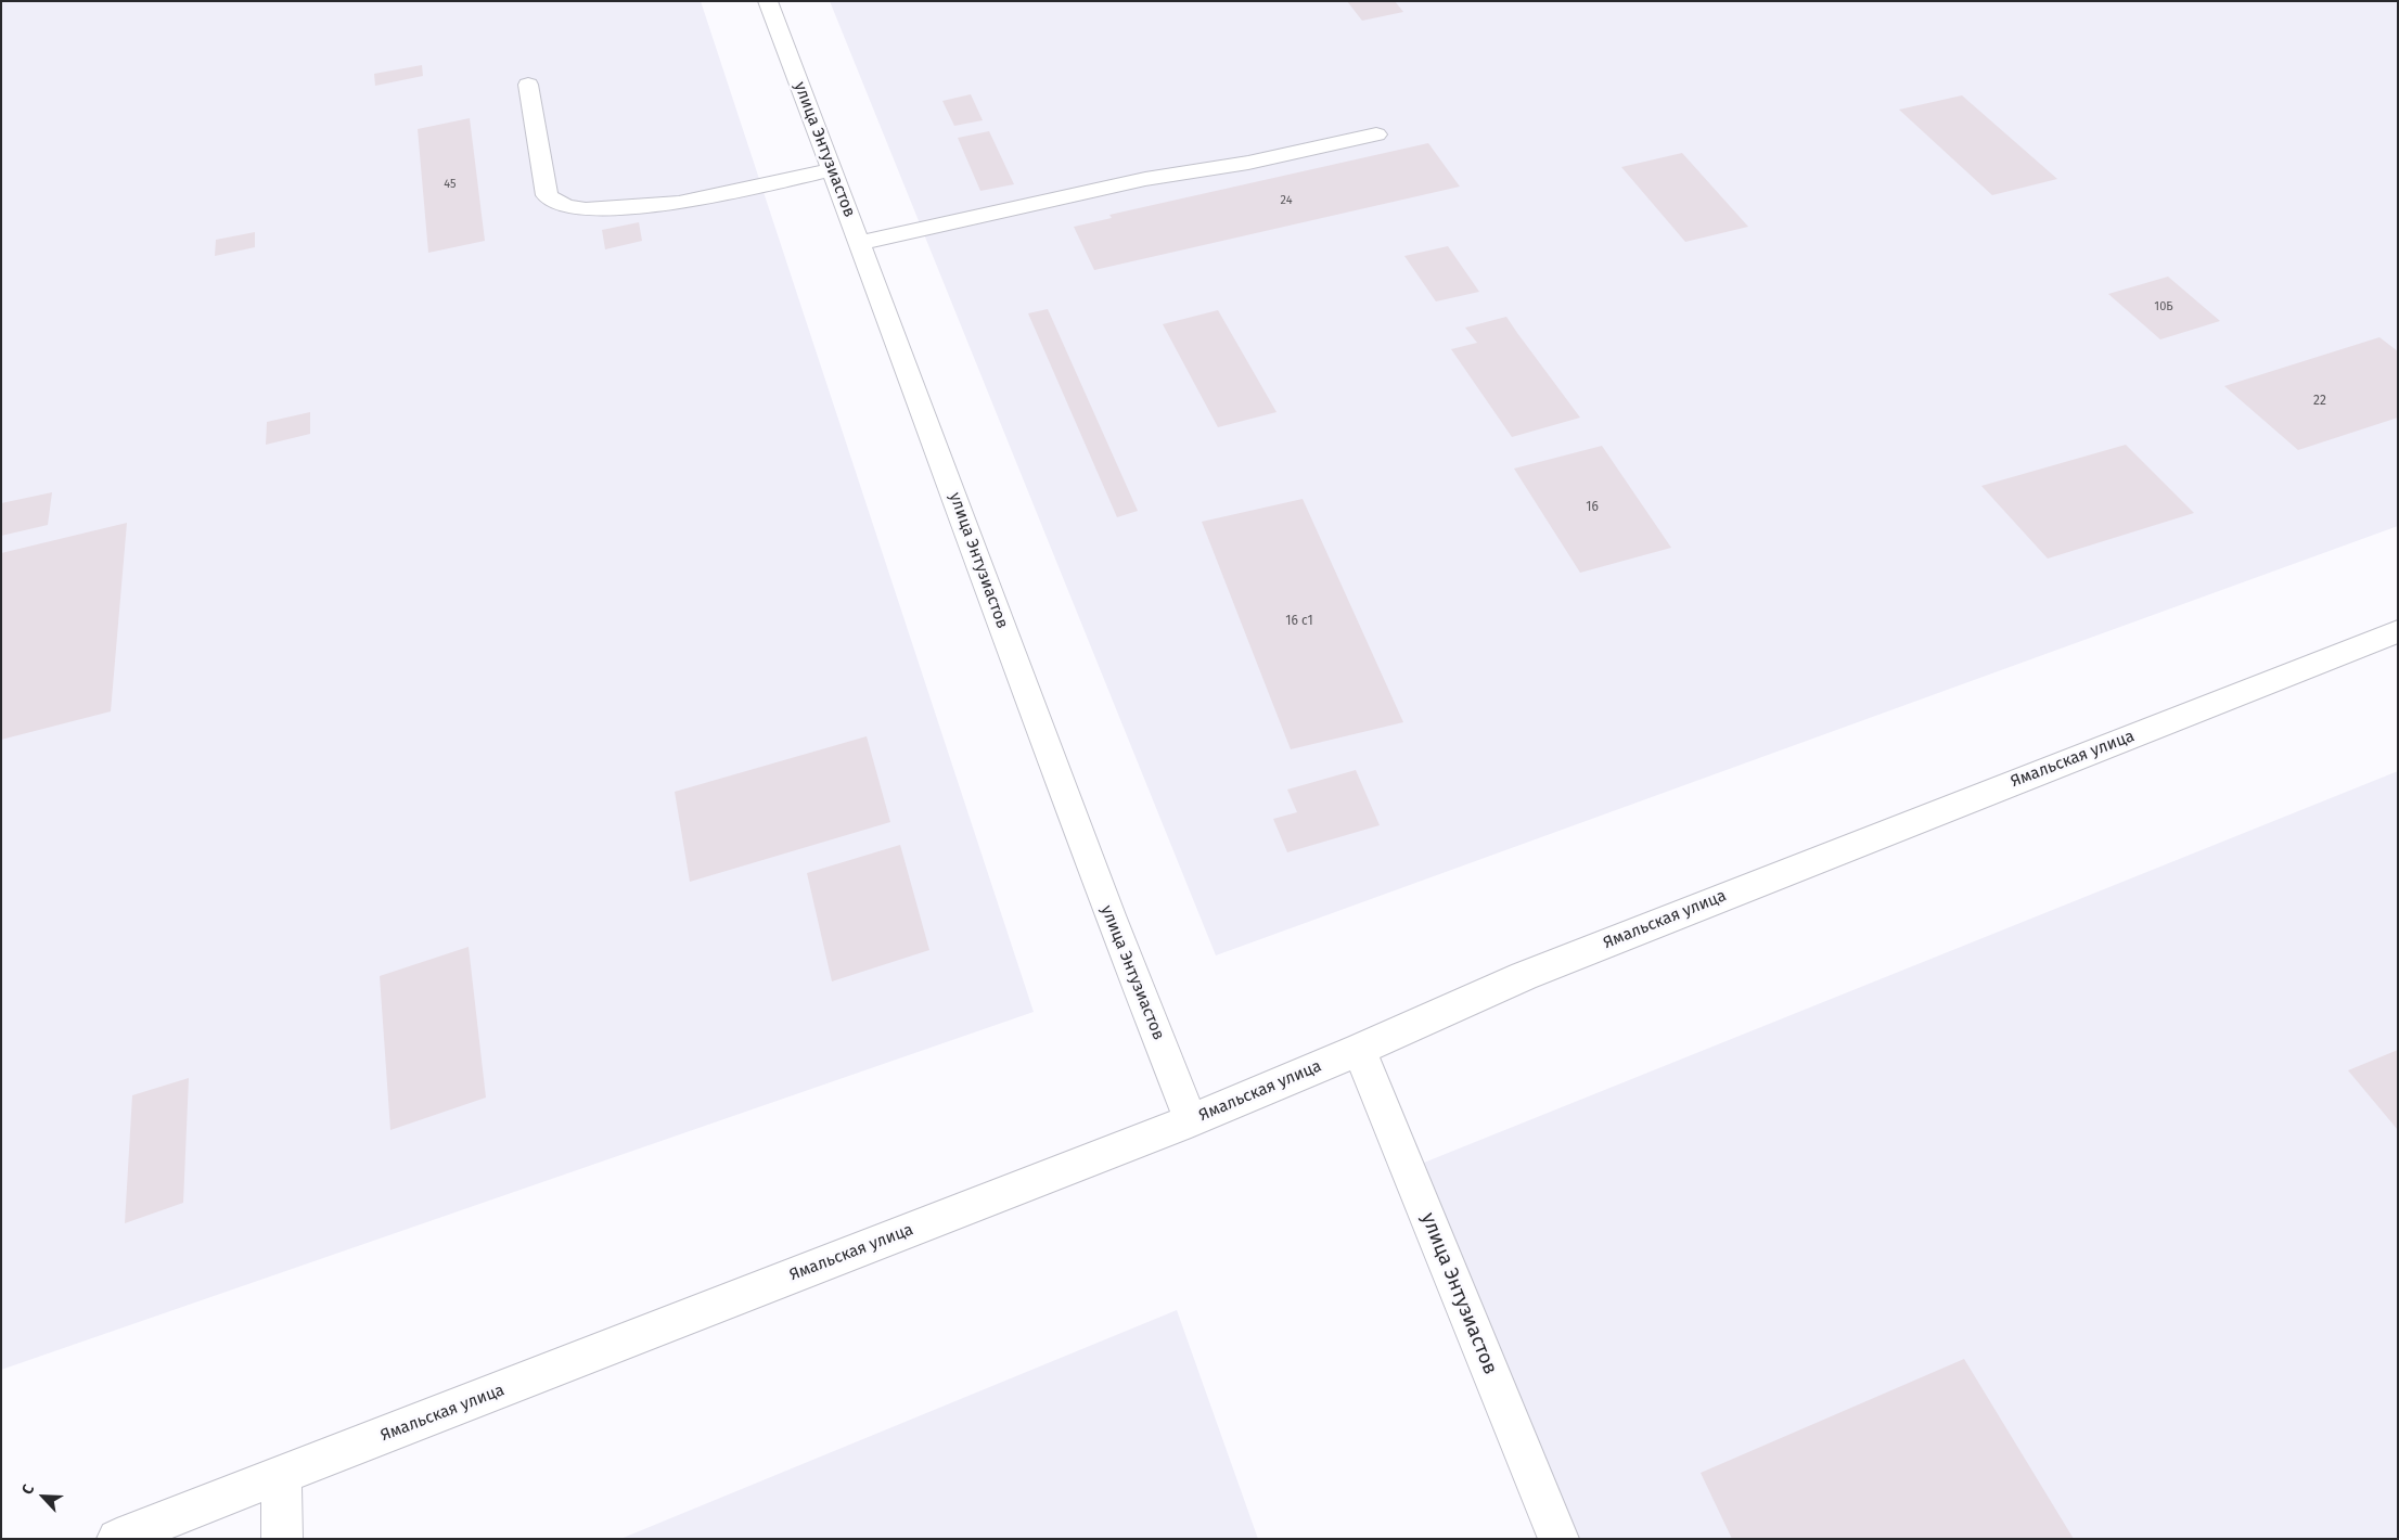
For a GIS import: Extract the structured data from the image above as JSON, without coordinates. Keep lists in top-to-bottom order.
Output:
{
  "streets": {
    "street": ["улица Энтузиастов", "Ямальская улица"]
  },
  "crossings": [
    ["улица Энтузиастов", "Ямальская улица"]
  ],
  "house_numbers": [
    "45",
    "24",
    "10Б",
    "22",
    "16",
    "16 с1"
  ],
  "north": "top left"
}
